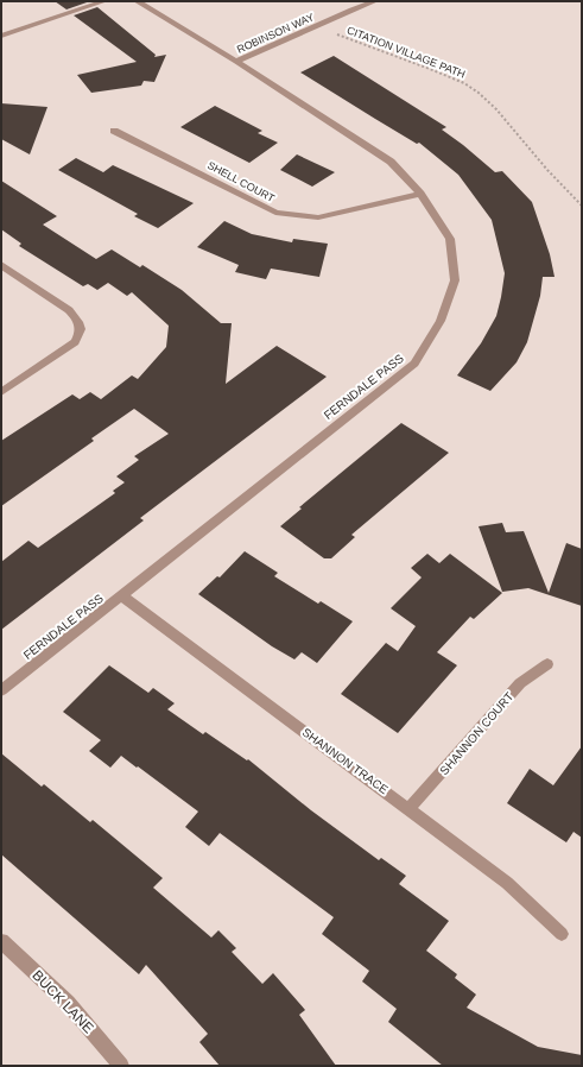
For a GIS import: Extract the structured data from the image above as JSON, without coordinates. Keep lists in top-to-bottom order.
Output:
{
  "streets": {
    "street": [
      "ROBINSON WAY",
      "SHELL COURT",
      "FERNDALE PASS",
      "SHANNON COURT",
      "SHANNON TRACE",
      "BUCK LANE"
    ],
    "path": ["CITATION VILLAGE PATH"]
  },
  "crossings": [
    ["ROBINSON WAY", "CITATION VILLAGE PATH"],
    ["ROBINSON WAY", "FERNDALE PASS"],
    ["SHELL COURT", "FERNDALE PASS"],
    ["FERNDALE PASS", "SHANNON TRACE"],
    ["SHANNON COURT", "SHANNON TRACE"]
  ]
}
